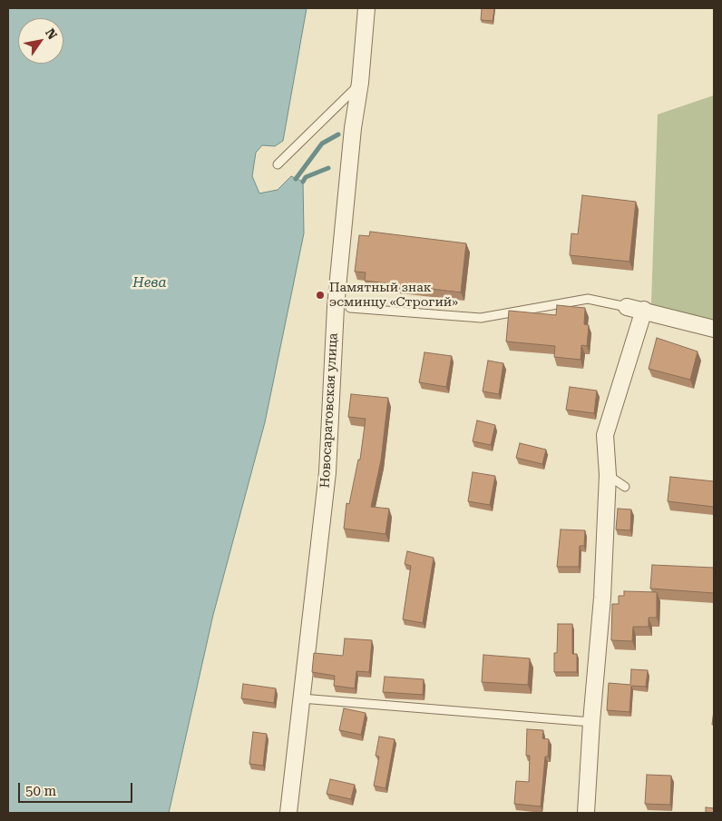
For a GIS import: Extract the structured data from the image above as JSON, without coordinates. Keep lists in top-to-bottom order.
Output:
{
  "streets": {
    "street": ["Новосаратовская улица"]
  },
  "water": ["Нева"],
  "places": ["Памятный знак эсминцу «Строгий»"],
  "scale_bar": "50 m",
  "north": "top right"
}
